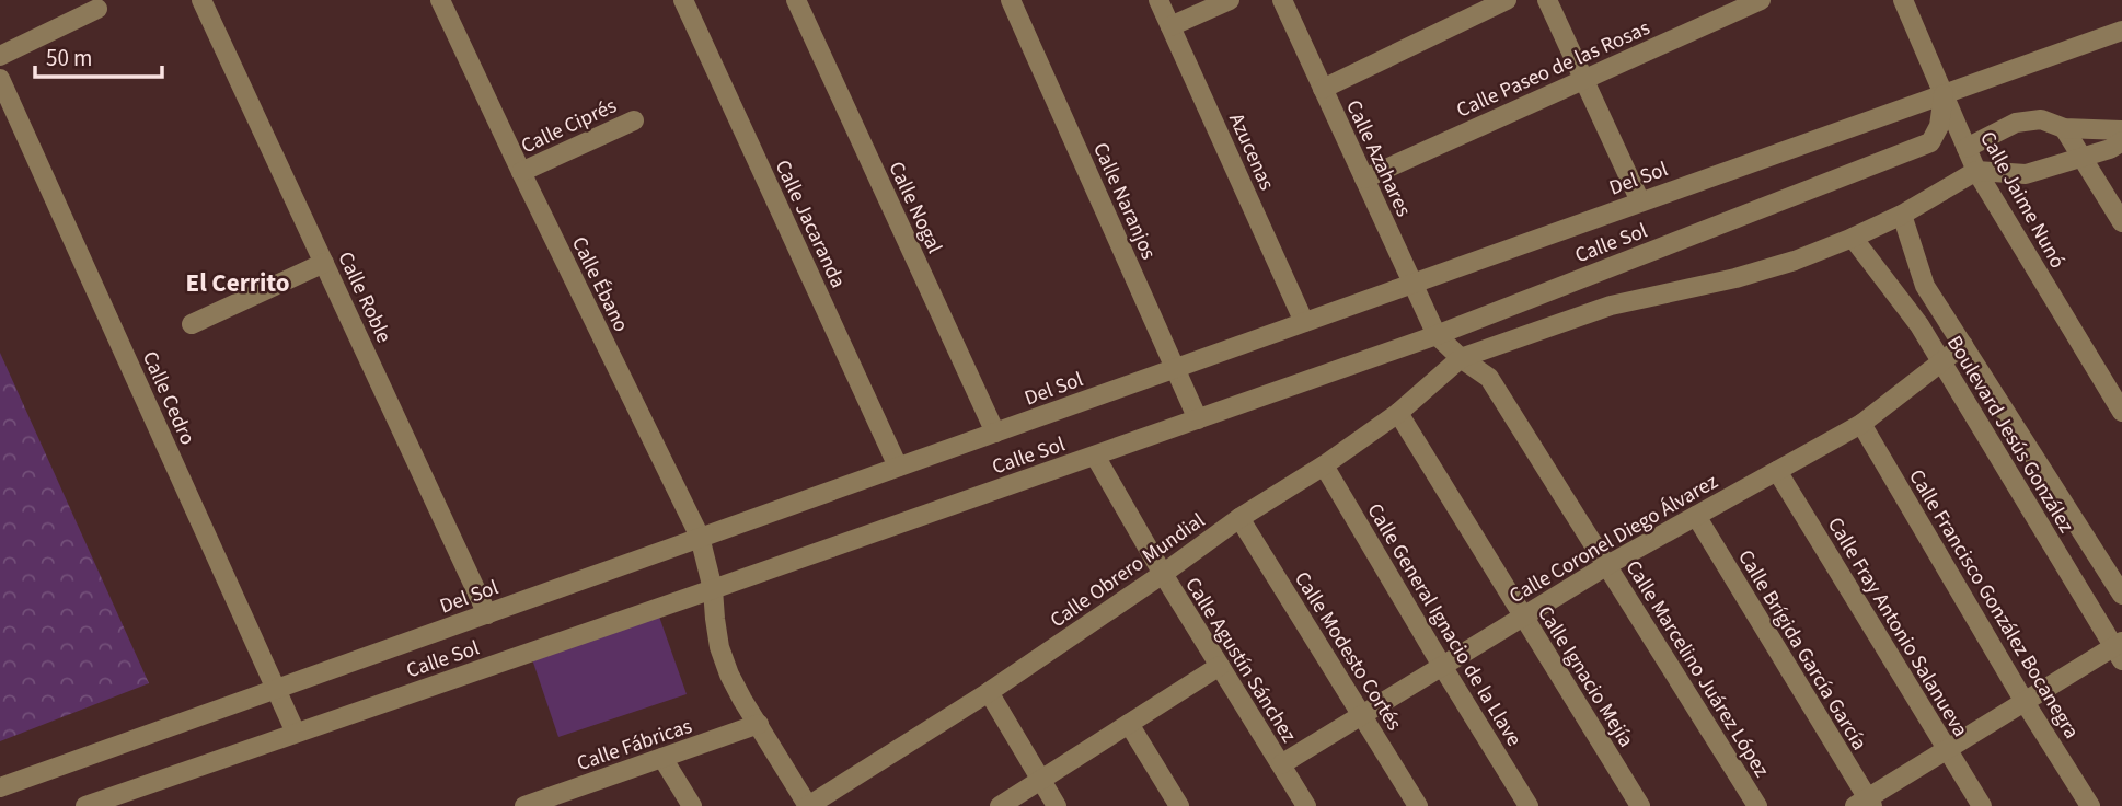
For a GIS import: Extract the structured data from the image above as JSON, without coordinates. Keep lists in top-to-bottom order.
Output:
{
  "streets": {
    "street": [
      "Calle Paseo de las Rosas",
      "Calle Ciprés",
      "Azucenas",
      "Calle Azahares",
      "Del Sol",
      "Calle Jaime Nunó",
      "Calle Naranjos",
      "Calle Nogal",
      "Calle Jacaranda",
      "Calle Sol",
      "Calle Ébano",
      "Calle Roble",
      "Calle Cedro",
      "Boulevard Jesús González",
      "Calle Coronel Diego Álvarez",
      "Calle Obrero Mundial",
      "Calle Francisco González Bocanegra",
      "Calle General Ignacio de la Llave",
      "Calle Fray Antonio Salanueva",
      "Calle Brígida García García",
      "Calle Modesto Cortés",
      "Calle Agustín Sánchez",
      "Calle Marcelino Juárez López",
      "Calle Ignacio Mejía",
      "Calle Fábricas"
    ]
  },
  "crossings": [
    ["Calle Paseo de las Rosas", "Calle Azahares"],
    ["Calle Ciprés", "Calle Ébano"],
    ["Azucenas", "Del Sol"],
    ["Calle Azahares", "Del Sol"],
    ["Calle Azahares", "Calle Sol"],
    ["Calle Azahares", "Calle Marcelino Juárez López"],
    ["Del Sol", "Calle Jaime Nunó"],
    ["Del Sol", "Calle Naranjos"],
    ["Del Sol", "Calle Nogal"],
    ["Del Sol", "Calle Jacaranda"],
    ["Del Sol", "Calle Sol"],
    ["Del Sol", "Calle Ébano"],
    ["Del Sol", "Calle Roble"],
    ["Del Sol", "Calle Cedro"],
    ["Calle Jaime Nunó", "Calle Sol"],
    ["Calle Naranjos", "Calle Sol"],
    ["Calle Sol", "Calle Ébano"],
    ["Calle Sol", "Calle Cedro"],
    ["Calle Sol", "Calle Agustín Sánchez"],
    ["Calle Sol", "Calle Marcelino Juárez López"],
    ["Calle Ébano", "Calle Obrero Mundial"],
    ["Calle Ébano", "Calle Fábricas"],
    ["Boulevard Jesús González", "Calle Coronel Diego Álvarez"],
    ["Calle Coronel Diego Álvarez", "Calle Francisco González Bocanegra"],
    ["Calle Coronel Diego Álvarez", "Calle General Ignacio de la Llave"],
    ["Calle Coronel Diego Álvarez", "Calle Fray Antonio Salanueva"],
    ["Calle Coronel Diego Álvarez", "Calle Brígida García García"],
    ["Calle Coronel Diego Álvarez", "Calle Modesto Cortés"],
    ["Calle Coronel Diego Álvarez", "Calle Agustín Sánchez"],
    ["Calle Coronel Diego Álvarez", "Calle Marcelino Juárez López"],
    ["Calle Coronel Diego Álvarez", "Calle Ignacio Mejía"],
    ["Calle Obrero Mundial", "Calle General Ignacio de la Llave"],
    ["Calle Obrero Mundial", "Calle Modesto Cortés"],
    ["Calle Obrero Mundial", "Calle Agustín Sánchez"],
    ["Calle Obrero Mundial", "Calle Marcelino Juárez López"],
    ["Calle Obrero Mundial", "Calle Ignacio Mejía"]
  ],
  "districts": ["El Cerrito"],
  "scale_bar": "50 m"
}
